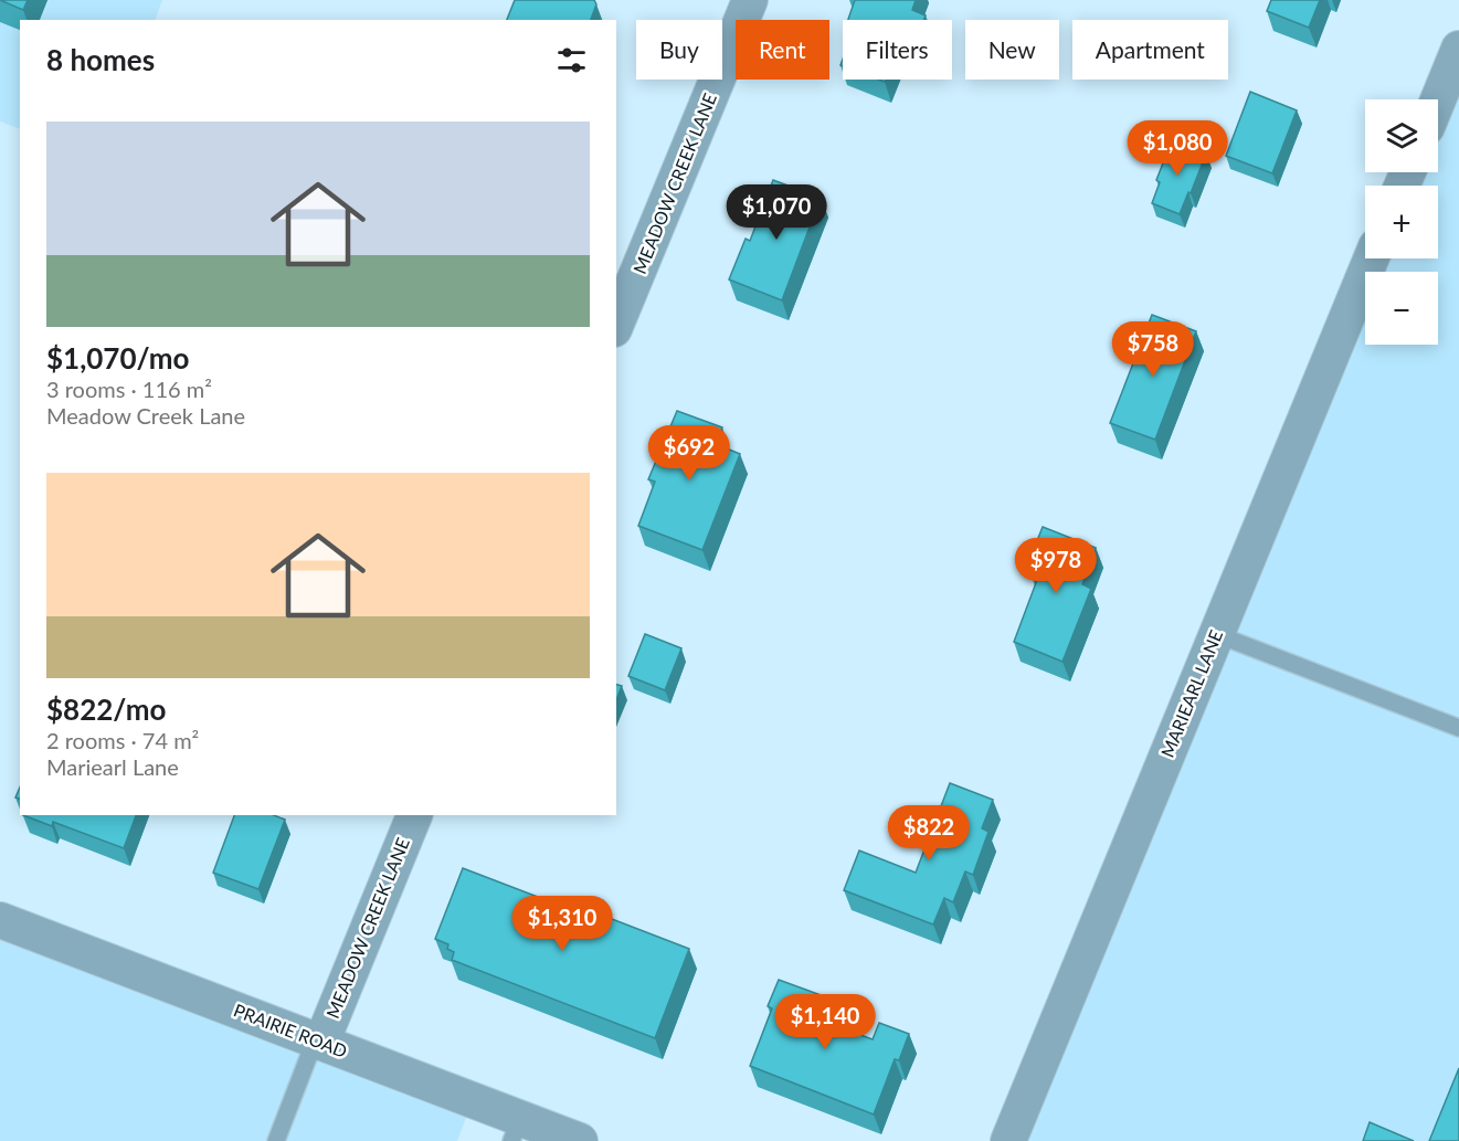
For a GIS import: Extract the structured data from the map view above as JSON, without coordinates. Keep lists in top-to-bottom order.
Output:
{
  "streets": {
    "street": ["MEADOW CREEK LANE", "MARIEARL LANE", "PRAIRIE ROAD"]
  },
  "crossings": [
    ["MEADOW CREEK LANE", "PRAIRIE ROAD"]
  ],
  "page": {
    "chip": [
      "Buy",
      "Rent",
      "Filters",
      "New",
      "Apartment"
    ],
    "heading": "8 homes",
    "map_buttons": ["+", "−"],
    "list": [
      {
        "name": "$1,070/mo",
        "note": "3 rooms · 116 m² · Meadow Creek Lane"
      },
      {
        "name": "$822/mo",
        "note": "2 rooms · 74 m² · Mariearl Lane"
      }
    ],
    "price": [
      "$1,080",
      "$1,070",
      "$758",
      "$692",
      "$978",
      "$822",
      "$1,310",
      "$1,140"
    ]
  }
}
